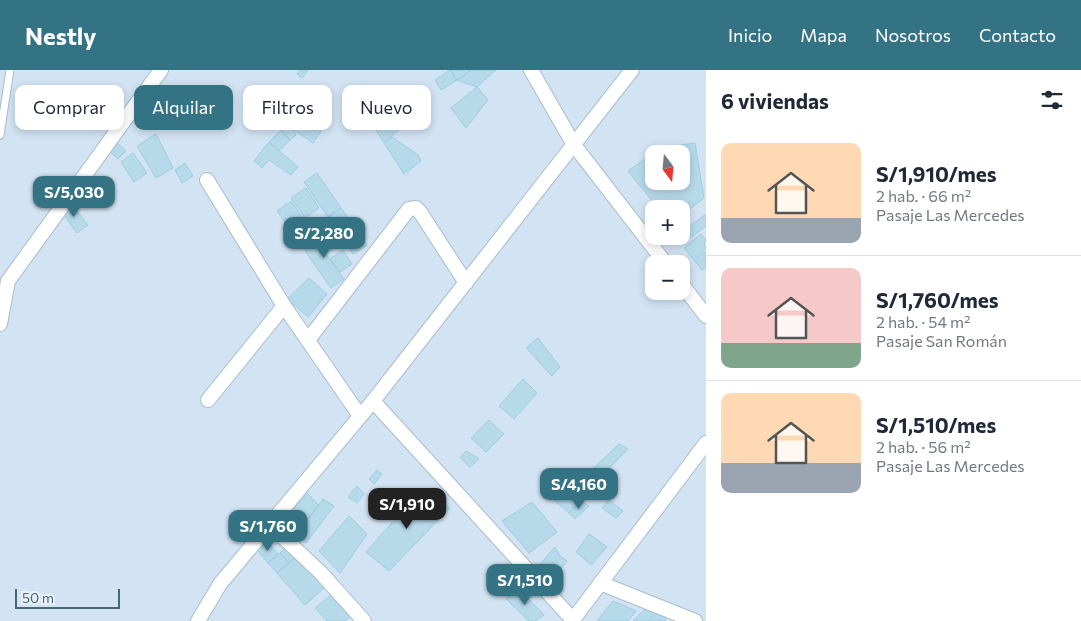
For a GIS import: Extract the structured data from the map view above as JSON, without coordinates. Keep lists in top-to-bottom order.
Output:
{
  "scale_bar": "50 m",
  "north": "bottom",
  "page": {
    "header": "Nestly",
    "nav": [
      "Inicio",
      "Mapa",
      "Nosotros",
      "Contacto"
    ],
    "heading": "6 viviendas",
    "chip": [
      "Comprar",
      "Alquilar",
      "Filtros",
      "Nuevo"
    ],
    "list": [
      {
        "name": "S/1,910/mes",
        "note": "2 hab. · 66 m² · Pasaje Las Mercedes"
      },
      {
        "name": "S/1,760/mes",
        "note": "2 hab. · 54 m² · Pasaje San Román"
      },
      {
        "name": "S/1,510/mes",
        "note": "2 hab. · 56 m² · Pasaje Las Mercedes"
      }
    ],
    "map_buttons": ["+", "−"],
    "price": [
      "S/5,030",
      "S/2,280",
      "S/4,160",
      "S/1,910",
      "S/1,760",
      "S/1,510"
    ],
    "scale": "50 m"
  }
}
